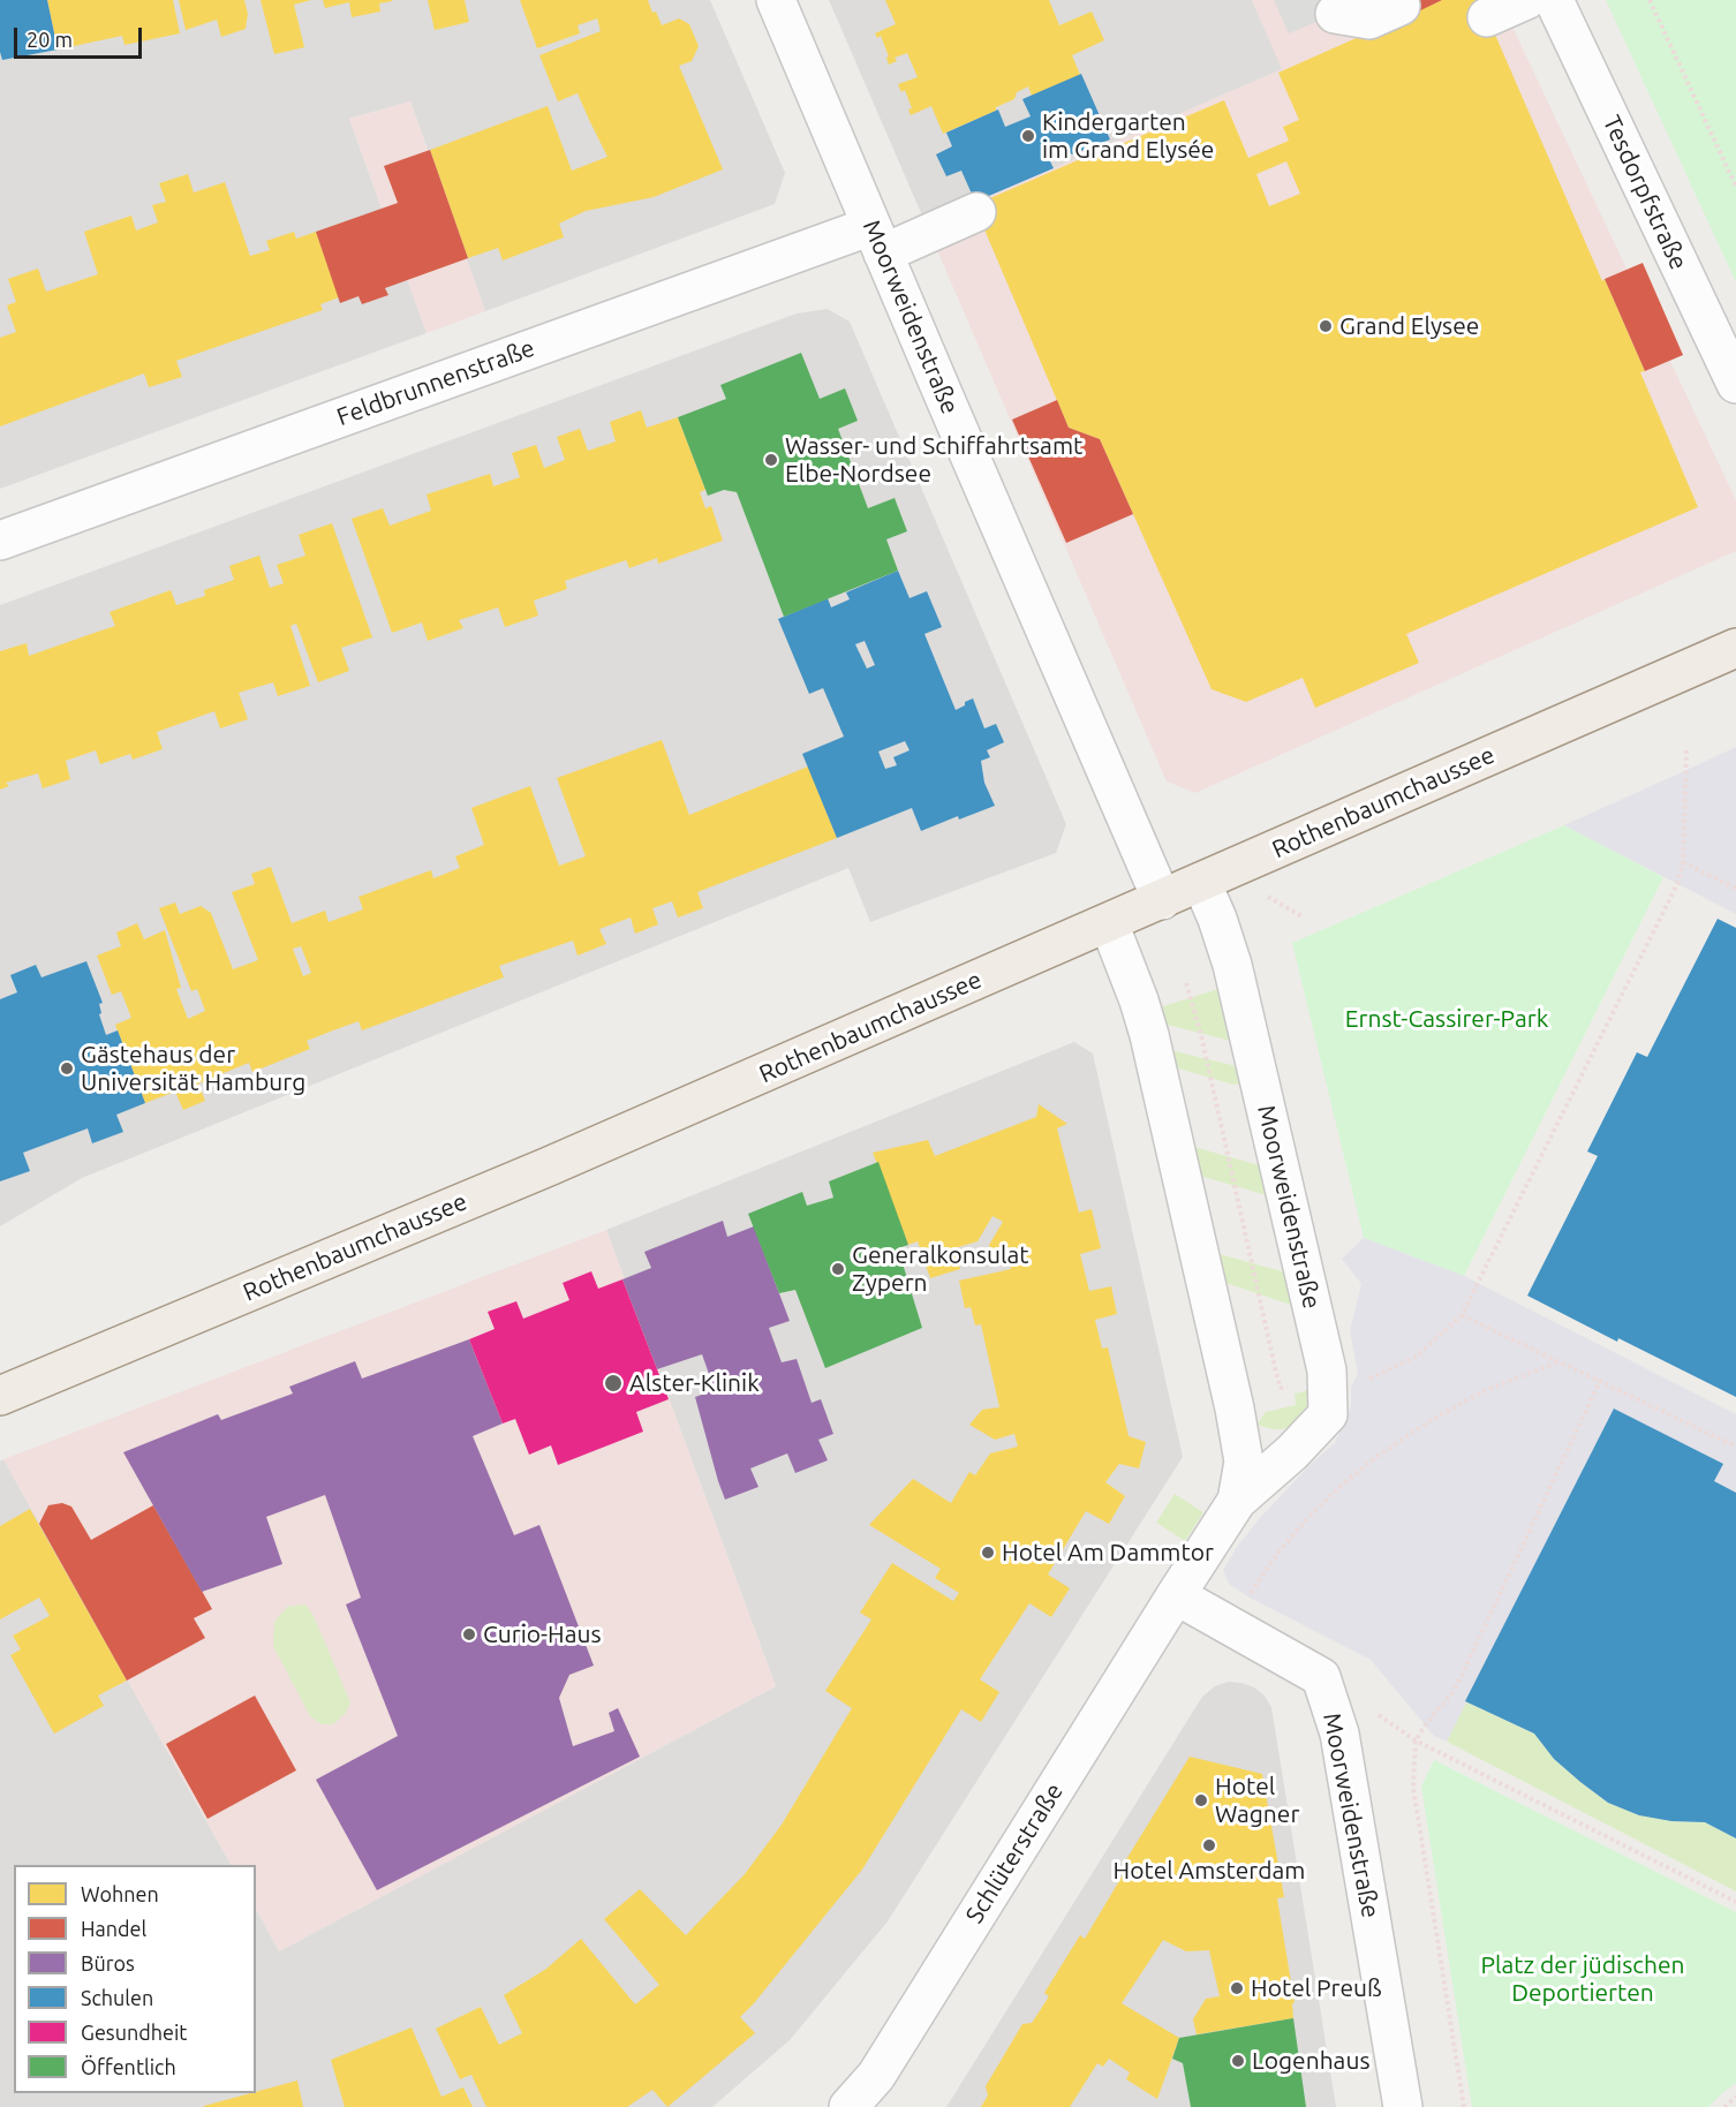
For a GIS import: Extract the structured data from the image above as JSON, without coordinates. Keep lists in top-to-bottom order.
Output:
{
  "streets": {
    "main road": ["Rothenbaumchaussee"],
    "street": [
      "Tesdorpfstraße",
      "Moorweidenstraße",
      "Feldbrunnenstraße",
      "Schlüterstraße"
    ]
  },
  "crossings": [
    ["Moorweidenstraße", "Feldbrunnenstraße"],
    ["Moorweidenstraße", "Rothenbaumchaussee"],
    ["Moorweidenstraße", "Schlüterstraße"]
  ],
  "parks": ["Ernst-Cassirer-Park", "Platz der jüdischen Deportierten"],
  "places": [
    "Kindergarten im Grand Elysée",
    "Grand Elysee",
    "Wasser- und Schiffahrtsamt Elbe-Nordsee",
    "Gästehaus der Universität Hamburg",
    "Generalkonsulat Zypern",
    "Alster-Klinik",
    "Hotel Am Dammtor",
    "Curio-Haus",
    "Hotel Wagner",
    "Hotel Amsterdam",
    "Hotel Preuß",
    "Logenhaus"
  ],
  "legend": [
    "Wohnen",
    "Handel",
    "Büros",
    "Schulen",
    "Gesundheit",
    "Öffentlich"
  ],
  "scale_bar": "20 m"
}
